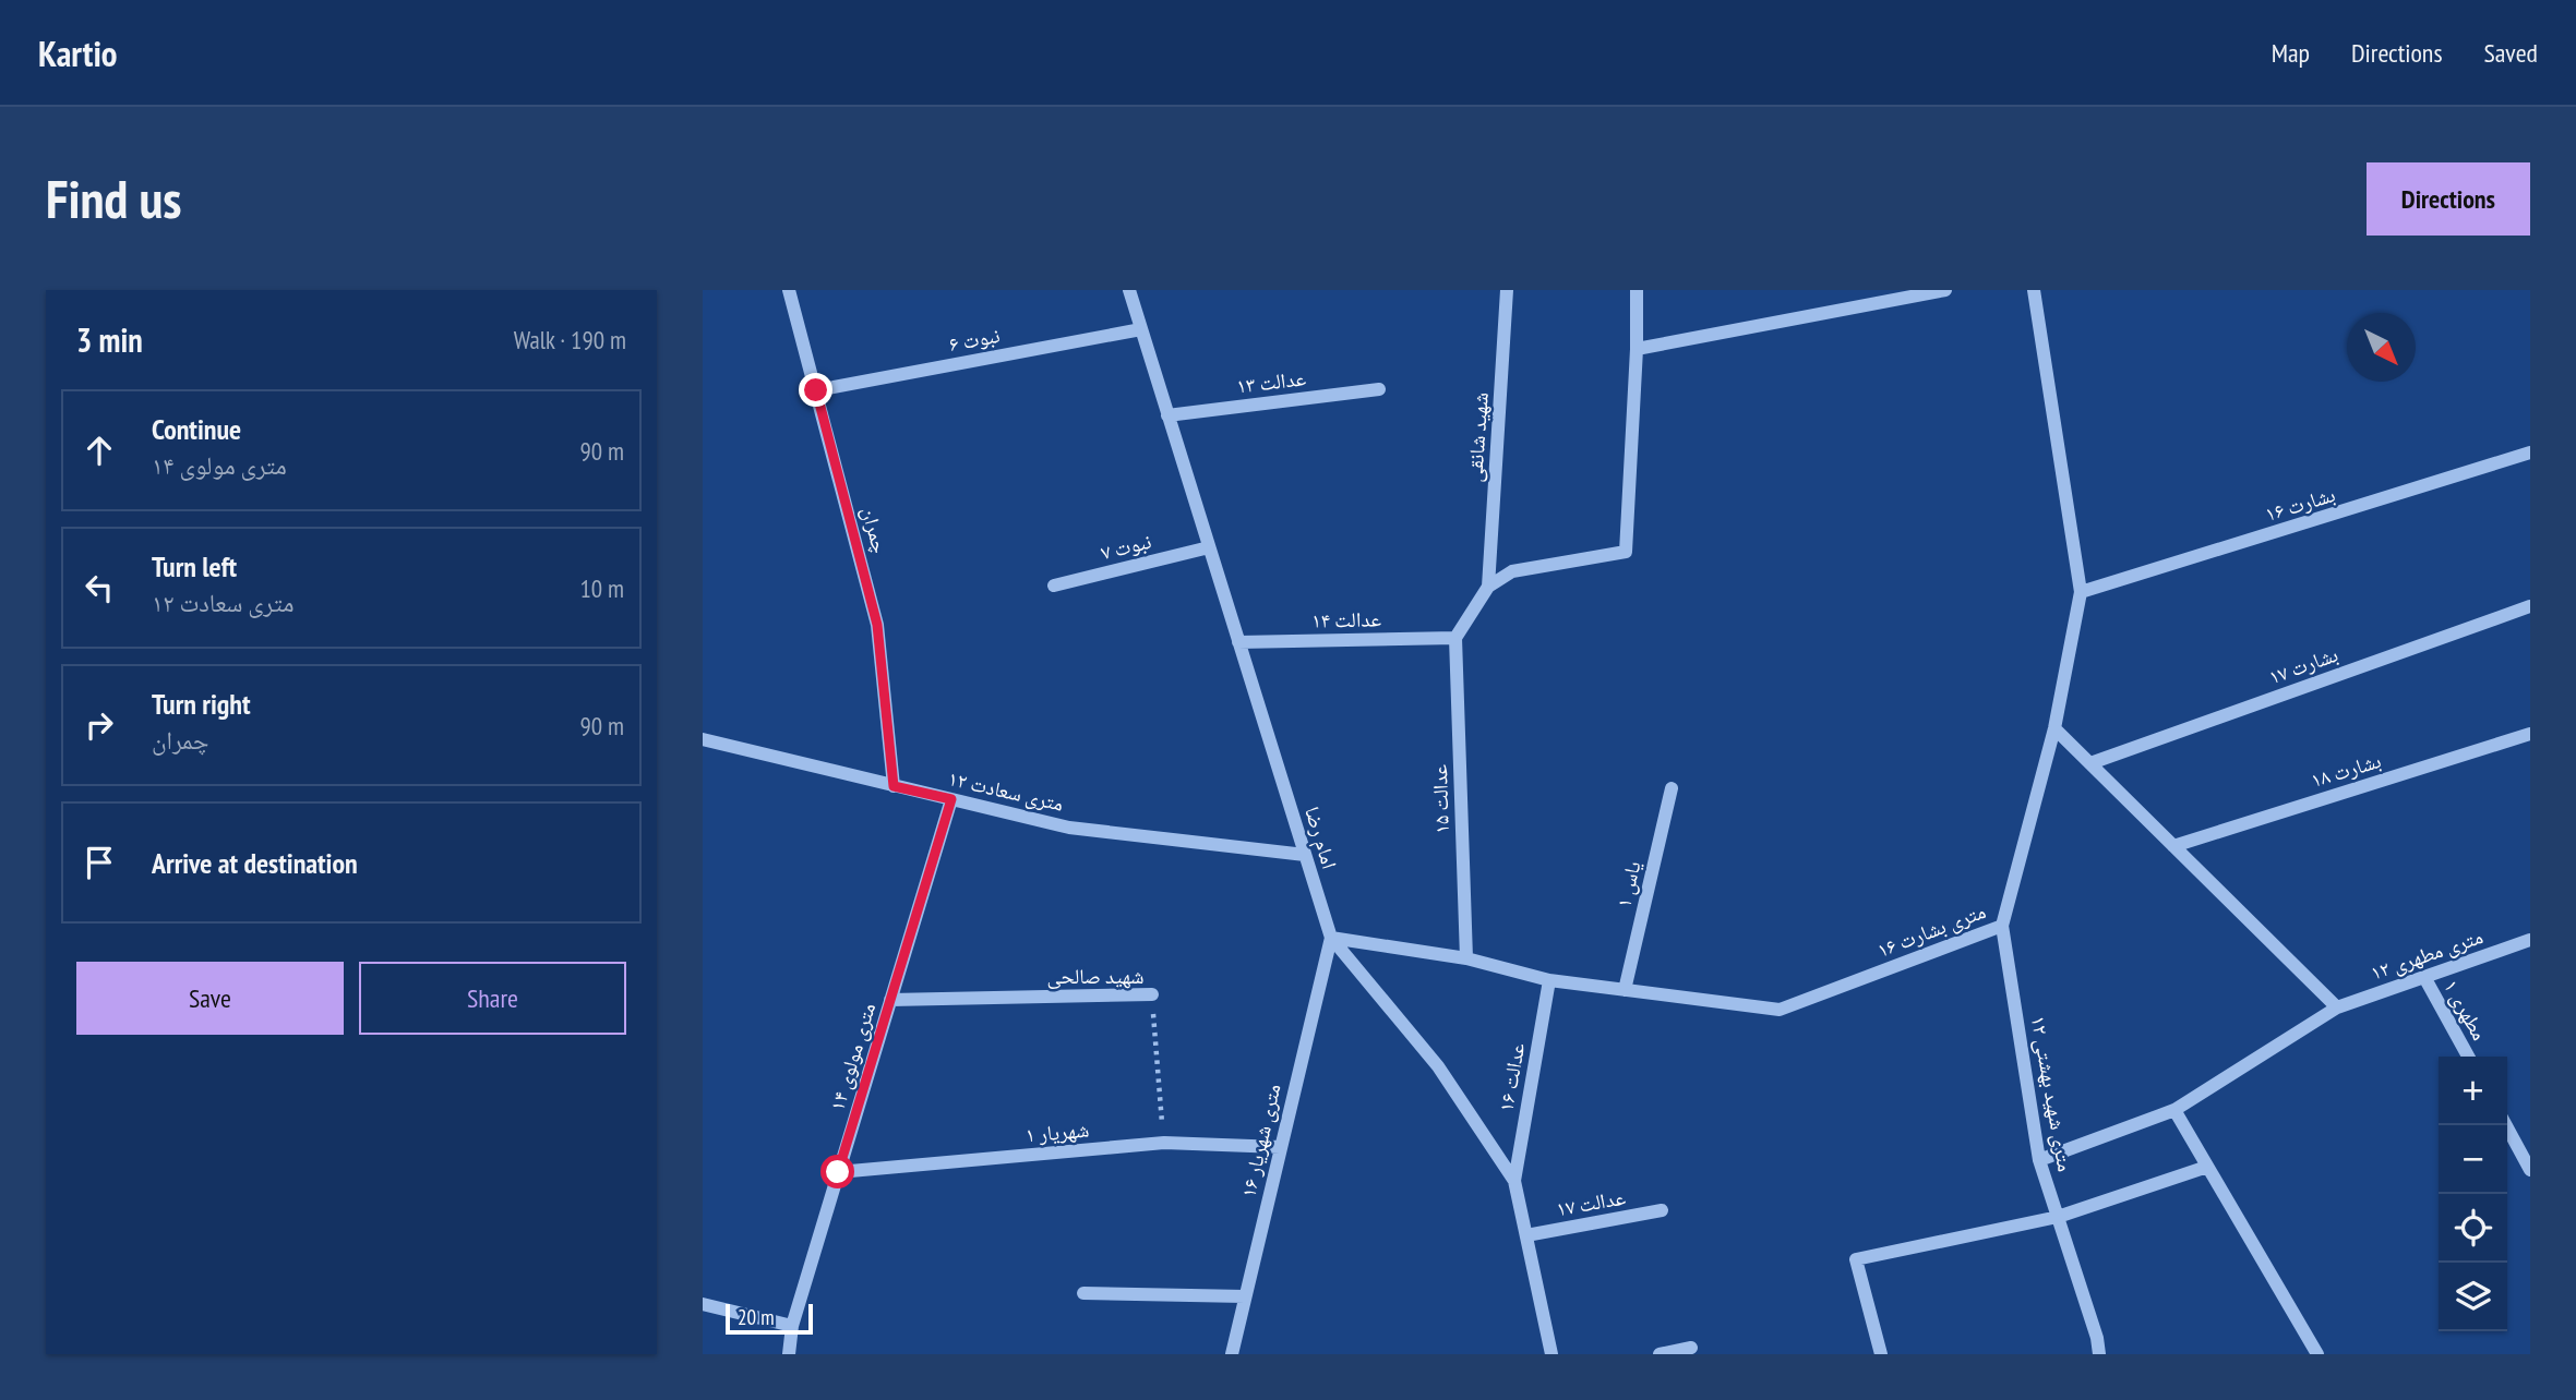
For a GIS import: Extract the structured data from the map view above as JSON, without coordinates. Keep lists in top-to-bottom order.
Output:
{
  "streets": {
    "street": [
      "نبوت ۶",
      "عدالت ۱۳",
      "شهید شانقی",
      "بشارت ۱۶",
      "چمران",
      "نبوت ۷",
      "عدالت ۱۴",
      "بشارت ۱۷",
      "بشارت ۱۸",
      "۱۲ متری سعادت",
      "عدالت ۱۵",
      "امام رضا",
      "یاس ۱",
      "۱۶ متری بشارت",
      "۱۲ متری مطهری",
      "شهید صالحی",
      "مطهری ۱",
      "۱۴ متری مولوی",
      "عدالت ۱۶",
      "۱۲ متری شهید بهشتی",
      "شهریار ۱",
      "۱۶ متری شهریار",
      "عدالت ۱۷"
    ]
  },
  "crossings": [
    ["نبوت ۶", "چمران"],
    ["نبوت ۶", "امام رضا"],
    ["عدالت ۱۳", "امام رضا"],
    ["بشارت ۱۶", "۱۶ متری بشارت"],
    ["چمران", "۱۲ متری سعادت"],
    ["نبوت ۷", "امام رضا"],
    ["عدالت ۱۴", "عدالت ۱۵"],
    ["عدالت ۱۴", "امام رضا"],
    ["۱۲ متری سعادت", "امام رضا"],
    ["۱۲ متری سعادت", "۱۴ متری مولوی"],
    ["عدالت ۱۵", "۱۶ متری بشارت"],
    ["امام رضا", "۱۶ متری بشارت"],
    ["امام رضا", "عدالت ۱۶"],
    ["امام رضا", "۱۶ متری شهریار"],
    ["امام رضا", "عدالت ۱۷"],
    ["یاس ۱", "۱۶ متری بشارت"],
    ["۱۶ متری بشارت", "عدالت ۱۶"],
    ["۱۶ متری بشارت", "۱۲ متری شهید بهشتی"],
    ["۱۶ متری بشارت", "۱۶ متری شهریار"],
    ["۱۲ متری مطهری", "مطهری ۱"],
    ["۱۲ متری مطهری", "۱۲ متری شهید بهشتی"],
    ["شهید صالحی", "۱۴ متری مولوی"],
    ["شهید صالحی", "شهریار ۱"],
    ["۱۴ متری مولوی", "شهریار ۱"],
    ["شهریار ۱", "۱۶ متری شهریار"]
  ],
  "scale_bar": "20 m",
  "north": "bottom right",
  "page": {
    "header": "Kartio",
    "nav": ["Map", "Directions", "Saved"],
    "buttons": [
      "Directions",
      ["Save", "Share"]
    ],
    "title": "Find us",
    "heading": ["3 min", "Walk · 190 m"],
    "list": [
      ["Continue", "۱۴ متری مولوی", "90 m"],
      ["Turn left", "۱۲ متری سعادت", "10 m"],
      ["Turn right", "چمران", "90 m"],
      "Arrive at destination"
    ],
    "map_buttons": ["+", "−"],
    "scale": "20 m"
  }
}
